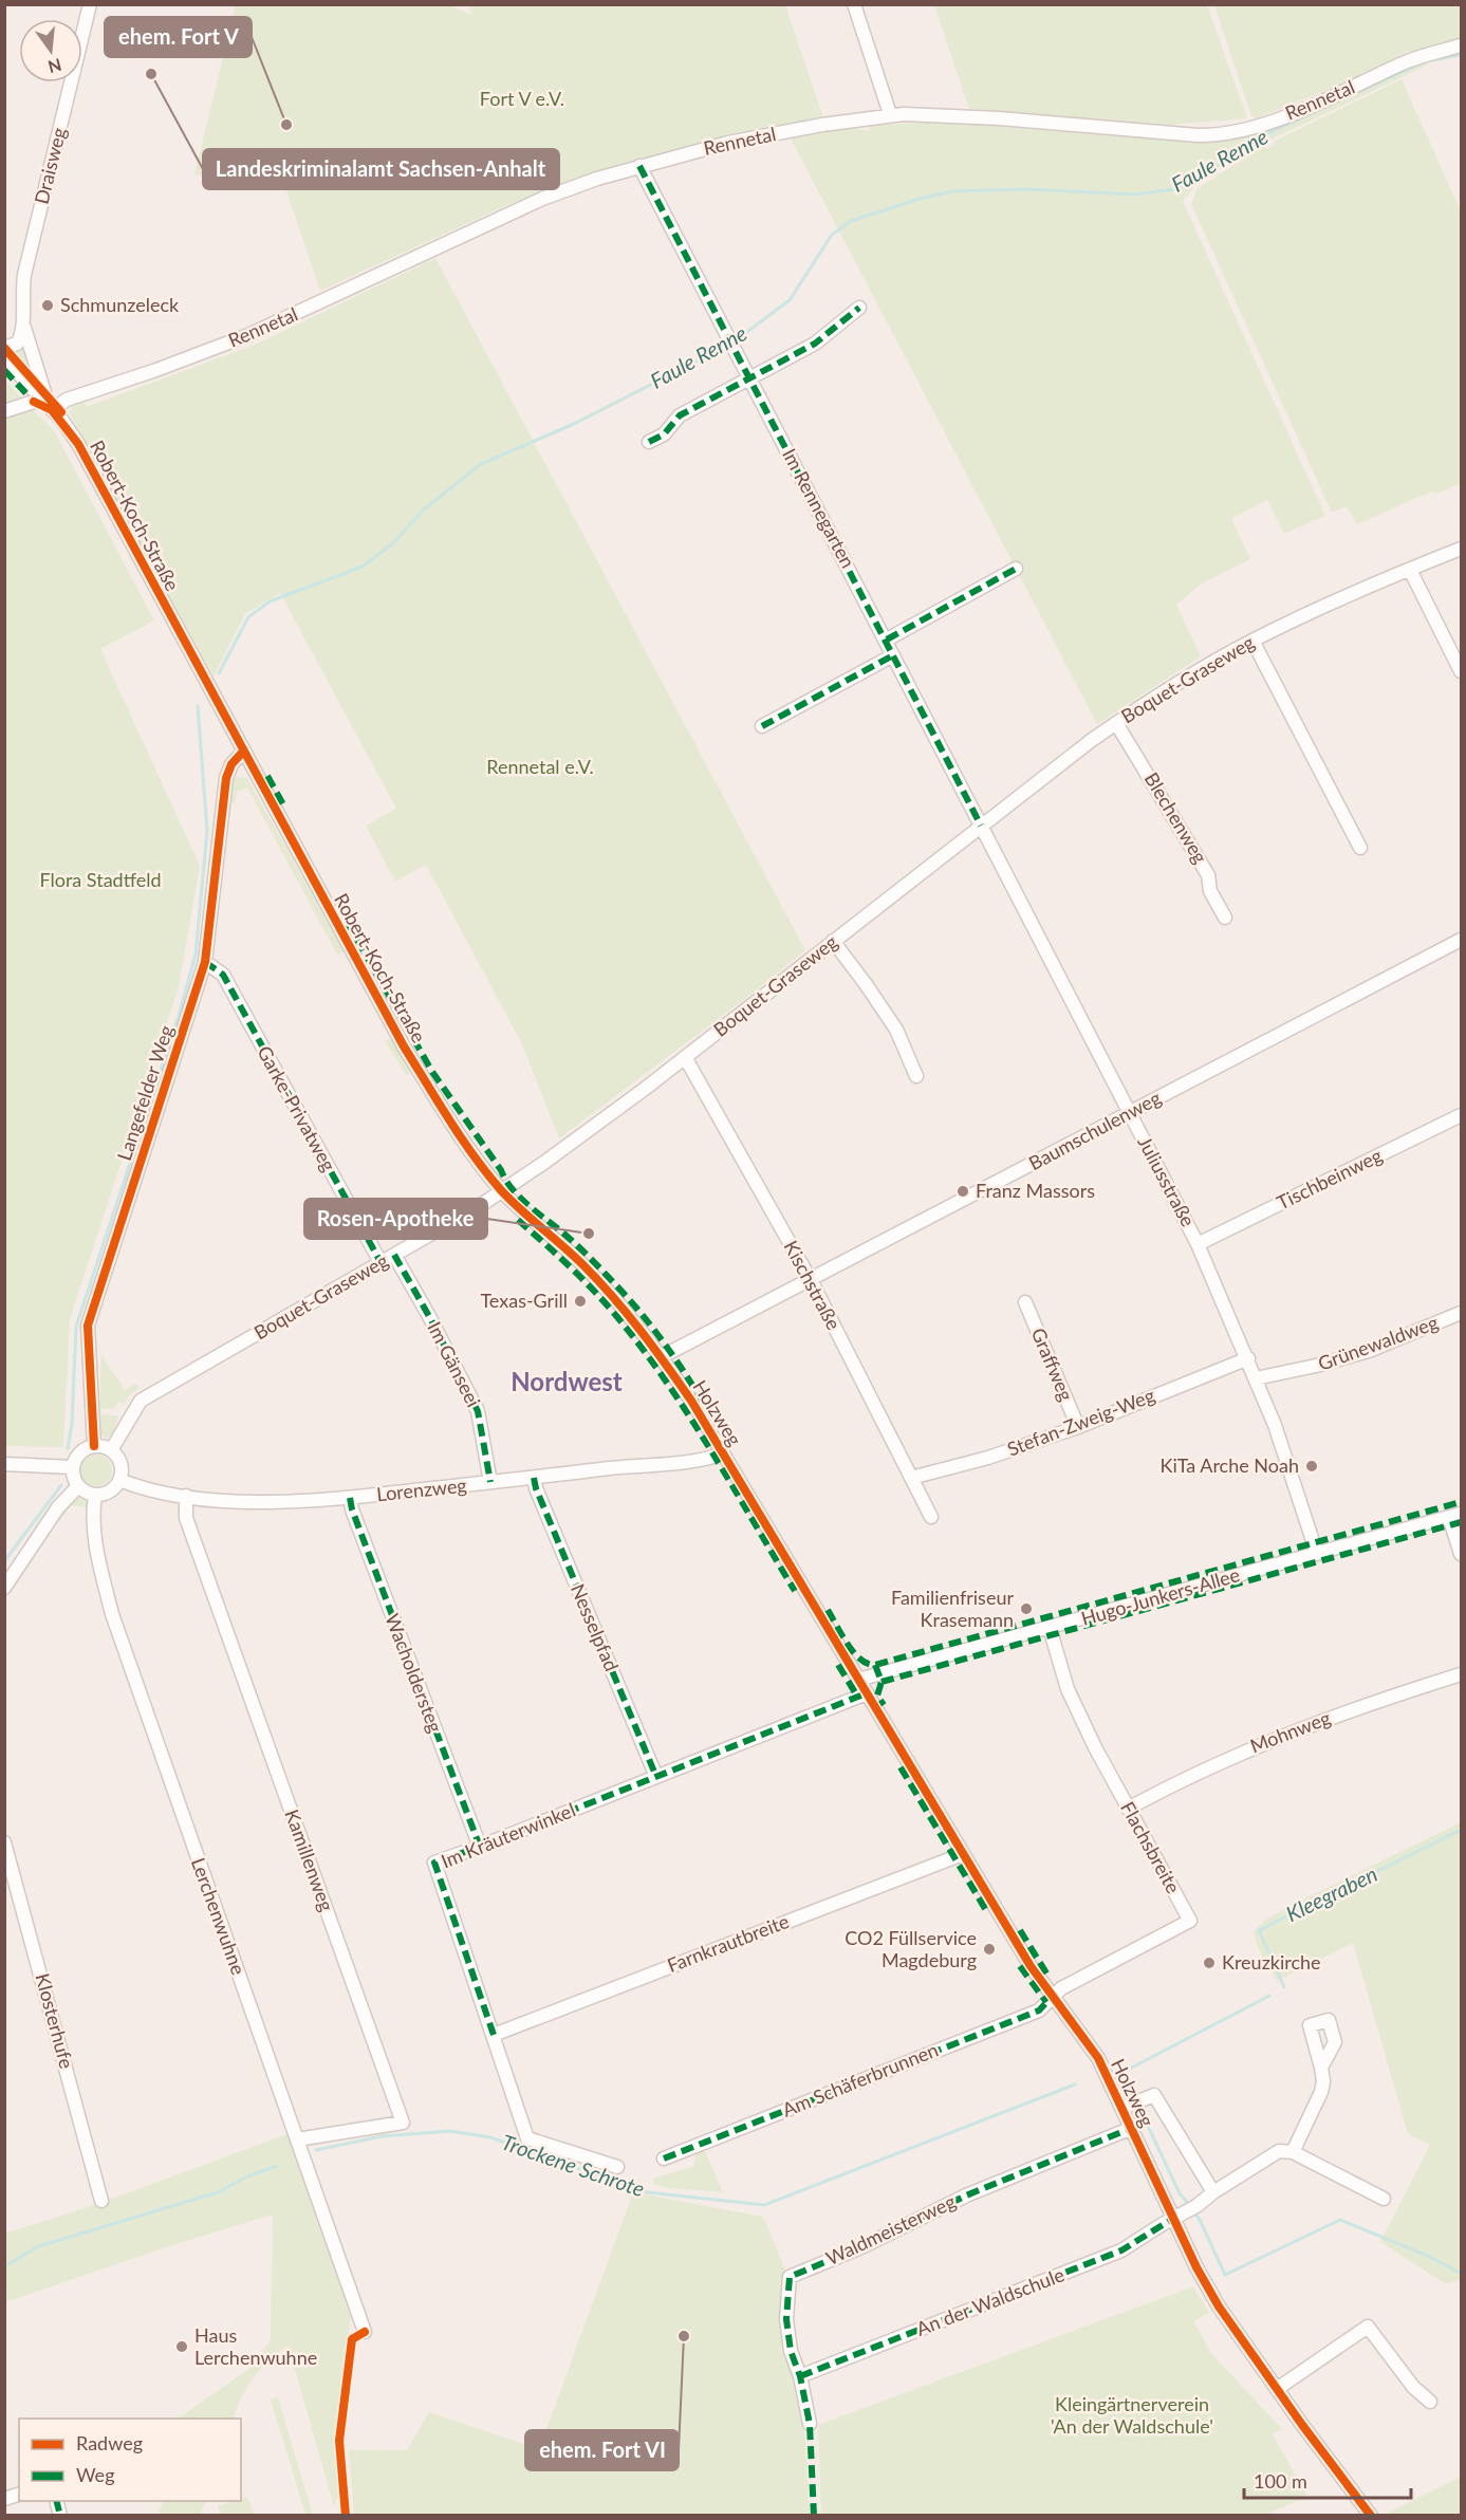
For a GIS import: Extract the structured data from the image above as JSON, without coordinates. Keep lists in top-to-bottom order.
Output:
{
  "streets": {
    "street": [
      "Rennetal",
      "Draisweg",
      "Im Rennegarten",
      "Robert-Koch-Straße",
      "Boquet-Graseweg",
      "Blechenweg",
      "Langefelder Weg",
      "Garke-Privatweg",
      "Baumschulenweg",
      "Tischbeinweg",
      "Juliusstraße",
      "Kischstraße",
      "Grünewaldweg",
      "Im Gänseei",
      "Graffweg",
      "Holzweg",
      "Stefan-Zweig-Weg",
      "Lorenzweg",
      "Hugo-Junkers-Allee",
      "Nesselpfad",
      "Wacholdersteg",
      "Mohnweg",
      "Im Kräuterwinkel",
      "Flachsbreite",
      "Kamillenweg",
      "Lerchenwuhne",
      "Farnkrautbreite",
      "Klosterhufe",
      "Am Schäferbrunnen",
      "Waldmeisterweg",
      "An der Waldschule"
    ]
  },
  "crossings": [
    ["Rennetal", "Im Rennegarten"],
    ["Rennetal", "Robert-Koch-Straße"],
    ["Draisweg", "Robert-Koch-Straße"],
    ["Im Rennegarten", "Boquet-Graseweg"],
    ["Im Rennegarten", "Juliusstraße"],
    ["Robert-Koch-Straße", "Boquet-Graseweg"],
    ["Robert-Koch-Straße", "Langefelder Weg"],
    ["Robert-Koch-Straße", "Holzweg"],
    ["Boquet-Graseweg", "Blechenweg"],
    ["Boquet-Graseweg", "Langefelder Weg"],
    ["Boquet-Graseweg", "Garke-Privatweg"],
    ["Boquet-Graseweg", "Juliusstraße"],
    ["Boquet-Graseweg", "Kischstraße"],
    ["Boquet-Graseweg", "Im Gänseei"],
    ["Boquet-Graseweg", "Holzweg"],
    ["Boquet-Graseweg", "Lorenzweg"],
    ["Boquet-Graseweg", "Lerchenwuhne"],
    ["Langefelder Weg", "Garke-Privatweg"],
    ["Langefelder Weg", "Lorenzweg"],
    ["Langefelder Weg", "Lerchenwuhne"],
    ["Baumschulenweg", "Juliusstraße"],
    ["Baumschulenweg", "Kischstraße"],
    ["Baumschulenweg", "Holzweg"],
    ["Tischbeinweg", "Juliusstraße"],
    ["Juliusstraße", "Grünewaldweg"],
    ["Juliusstraße", "Stefan-Zweig-Weg"],
    ["Juliusstraße", "Hugo-Junkers-Allee"],
    ["Kischstraße", "Stefan-Zweig-Weg"],
    ["Im Gänseei", "Lorenzweg"],
    ["Graffweg", "Stefan-Zweig-Weg"],
    ["Holzweg", "Lorenzweg"],
    ["Holzweg", "Hugo-Junkers-Allee"],
    ["Holzweg", "Im Kräuterwinkel"],
    ["Holzweg", "Flachsbreite"],
    ["Holzweg", "Farnkrautbreite"],
    ["Holzweg", "Am Schäferbrunnen"],
    ["Holzweg", "Waldmeisterweg"],
    ["Holzweg", "An der Waldschule"],
    ["Lorenzweg", "Nesselpfad"],
    ["Lorenzweg", "Wacholdersteg"],
    ["Lorenzweg", "Kamillenweg"],
    ["Lorenzweg", "Lerchenwuhne"],
    ["Hugo-Junkers-Allee", "Flachsbreite"],
    ["Nesselpfad", "Im Kräuterwinkel"],
    ["Wacholdersteg", "Im Kräuterwinkel"],
    ["Mohnweg", "Flachsbreite"],
    ["Im Kräuterwinkel", "Farnkrautbreite"],
    ["Flachsbreite", "Am Schäferbrunnen"],
    ["Kamillenweg", "Lerchenwuhne"],
    ["Waldmeisterweg", "An der Waldschule"]
  ],
  "districts": ["Nordwest"],
  "water": ["Faule Renne", "Kleegraben", "Trockene Schrote"],
  "parks": [
    "Fort V e.V.",
    "Rennetal e.V.",
    "Flora Stadtfeld",
    "Kleingärtnerverein 'An der Waldschule'"
  ],
  "places": [
    "Landeskriminalamt Sachsen-Anhalt",
    "ehem. Fort V",
    "Schmunzeleck",
    "Franz Massors",
    "Rosen-Apotheke",
    "Texas-Grill",
    "KiTa Arche Noah",
    "Familienfriseur Krasemann",
    "CO2 Füllservice Magdeburg",
    "Kreuzkirche",
    "ehem. Fort VI",
    "Haus Lerchenwuhne"
  ],
  "legend": ["Radweg", "Weg"],
  "scale_bar": "100 m",
  "north": "bottom"
}
